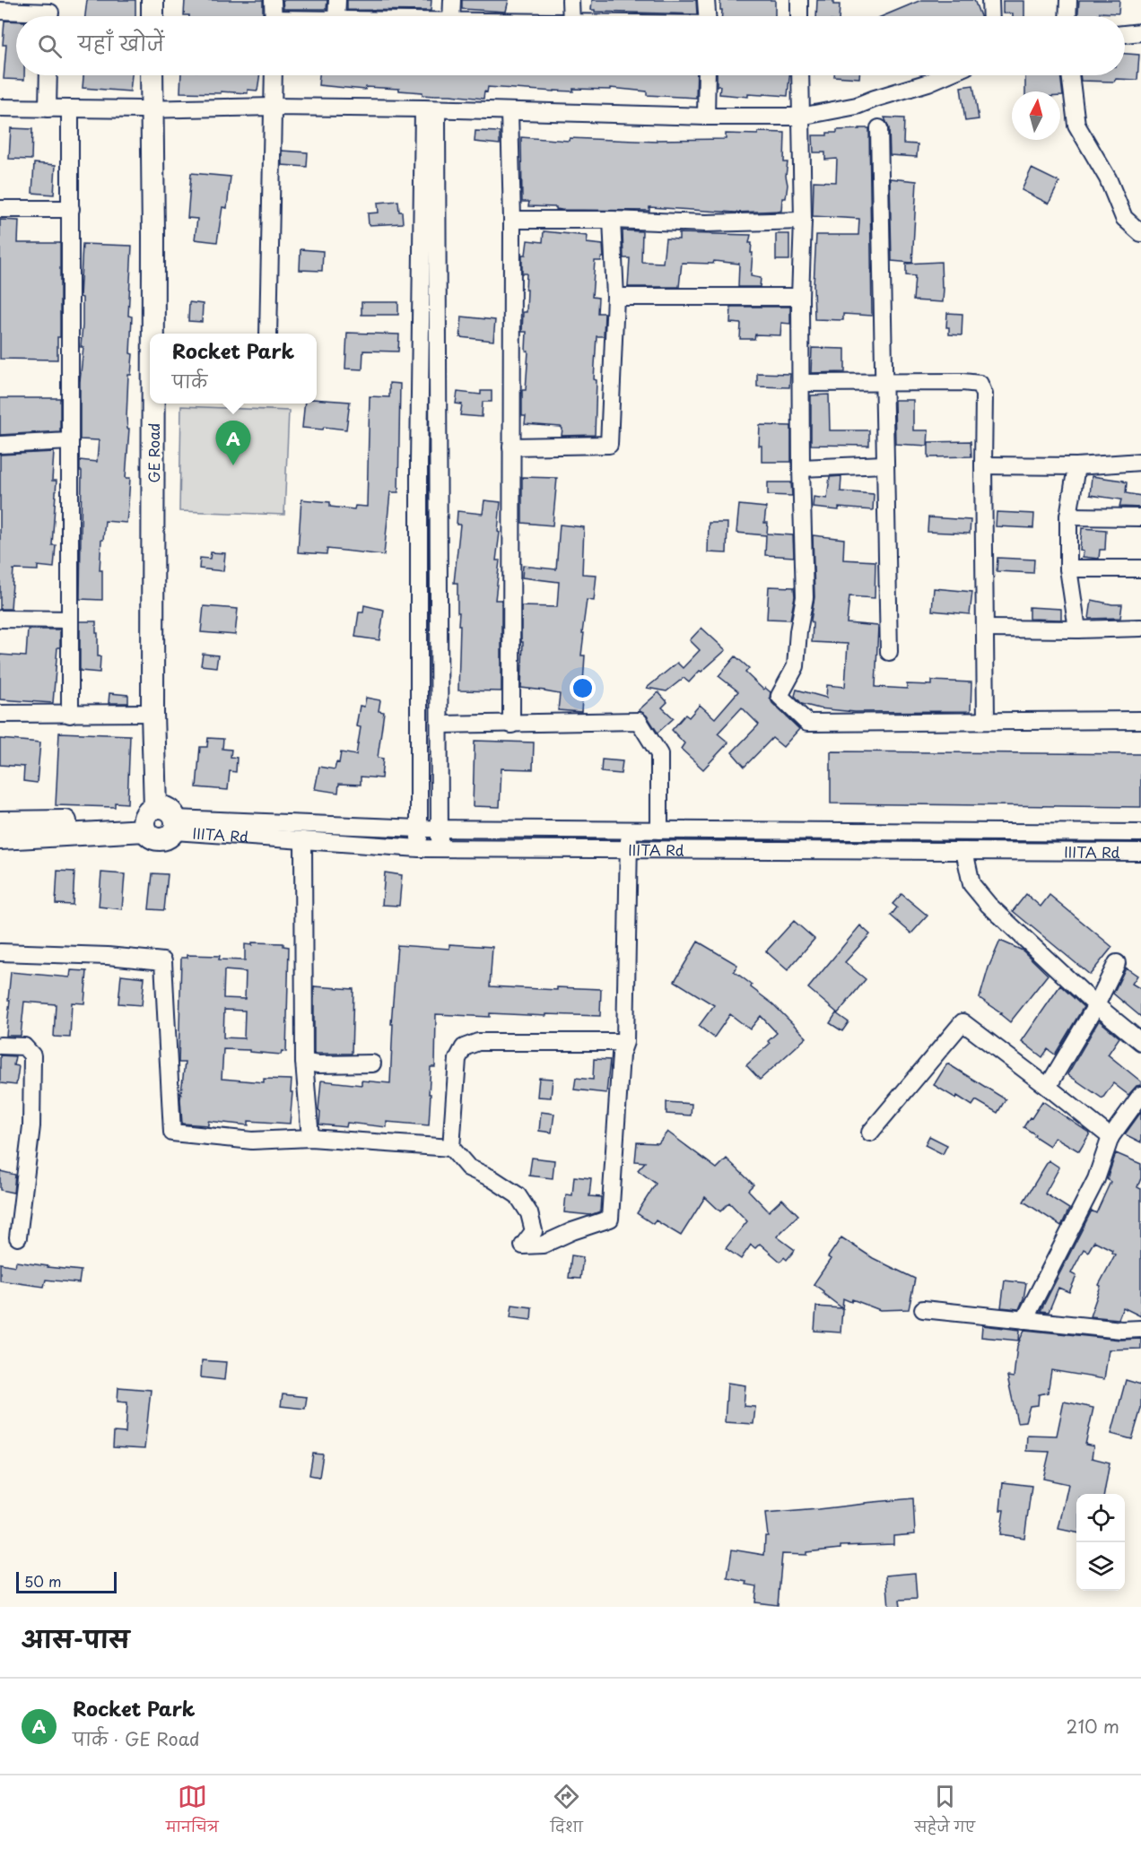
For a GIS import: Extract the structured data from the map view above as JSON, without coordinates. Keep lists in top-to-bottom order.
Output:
{
  "streets": {
    "main road": ["GE Road", "IIITA Rd"]
  },
  "crossings": [
    ["GE Road", "IIITA Rd"]
  ],
  "scale_bar": "50 m",
  "north": "top",
  "page": {
    "search": "यहाँ खोजें",
    "popup": ["Rocket Park", "पार्क"],
    "pins": "A",
    "scale": "50 m",
    "heading": "आस-पास",
    "list": [
      {
        "mark": "A",
        "name": "Rocket Park",
        "note": "पार्क · GE Road",
        "value": "210 m"
      }
    ],
    "nav": ["मानचित्र", "दिशा", "सहेजे गए"]
  }
}
